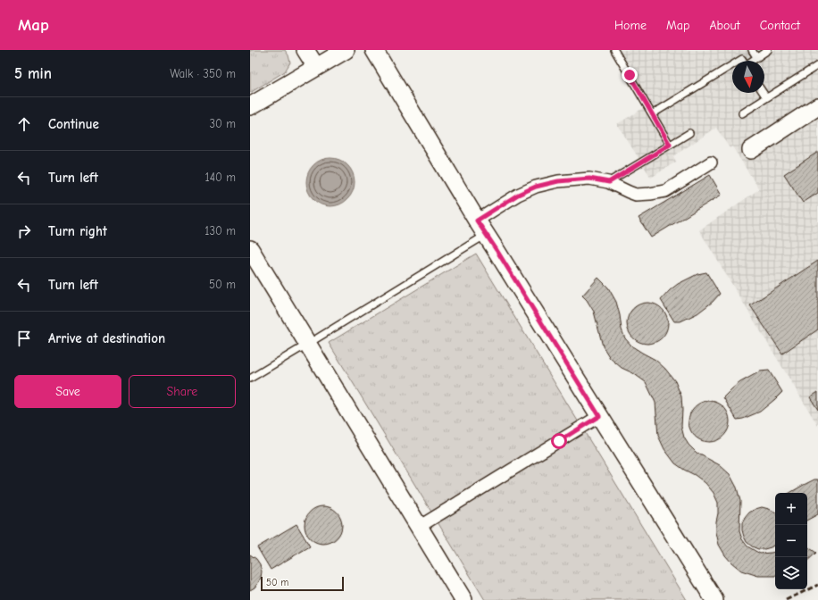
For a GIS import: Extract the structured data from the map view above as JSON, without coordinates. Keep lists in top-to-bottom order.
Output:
{
  "scale_bar": "50 m",
  "north": "bottom",
  "page": {
    "header": "Map",
    "nav": [
      "Home",
      "Map",
      "About",
      "Contact"
    ],
    "heading": ["5 min", "Walk · 350 m"],
    "list": [
      ["Continue", "30 m"],
      ["Turn left", "140 m"],
      ["Turn right", "130 m"],
      ["Turn left", "50 m"],
      "Arrive at destination"
    ],
    "buttons": ["Save", "Share"],
    "map_buttons": ["+", "−"],
    "scale": "50 m"
  }
}
